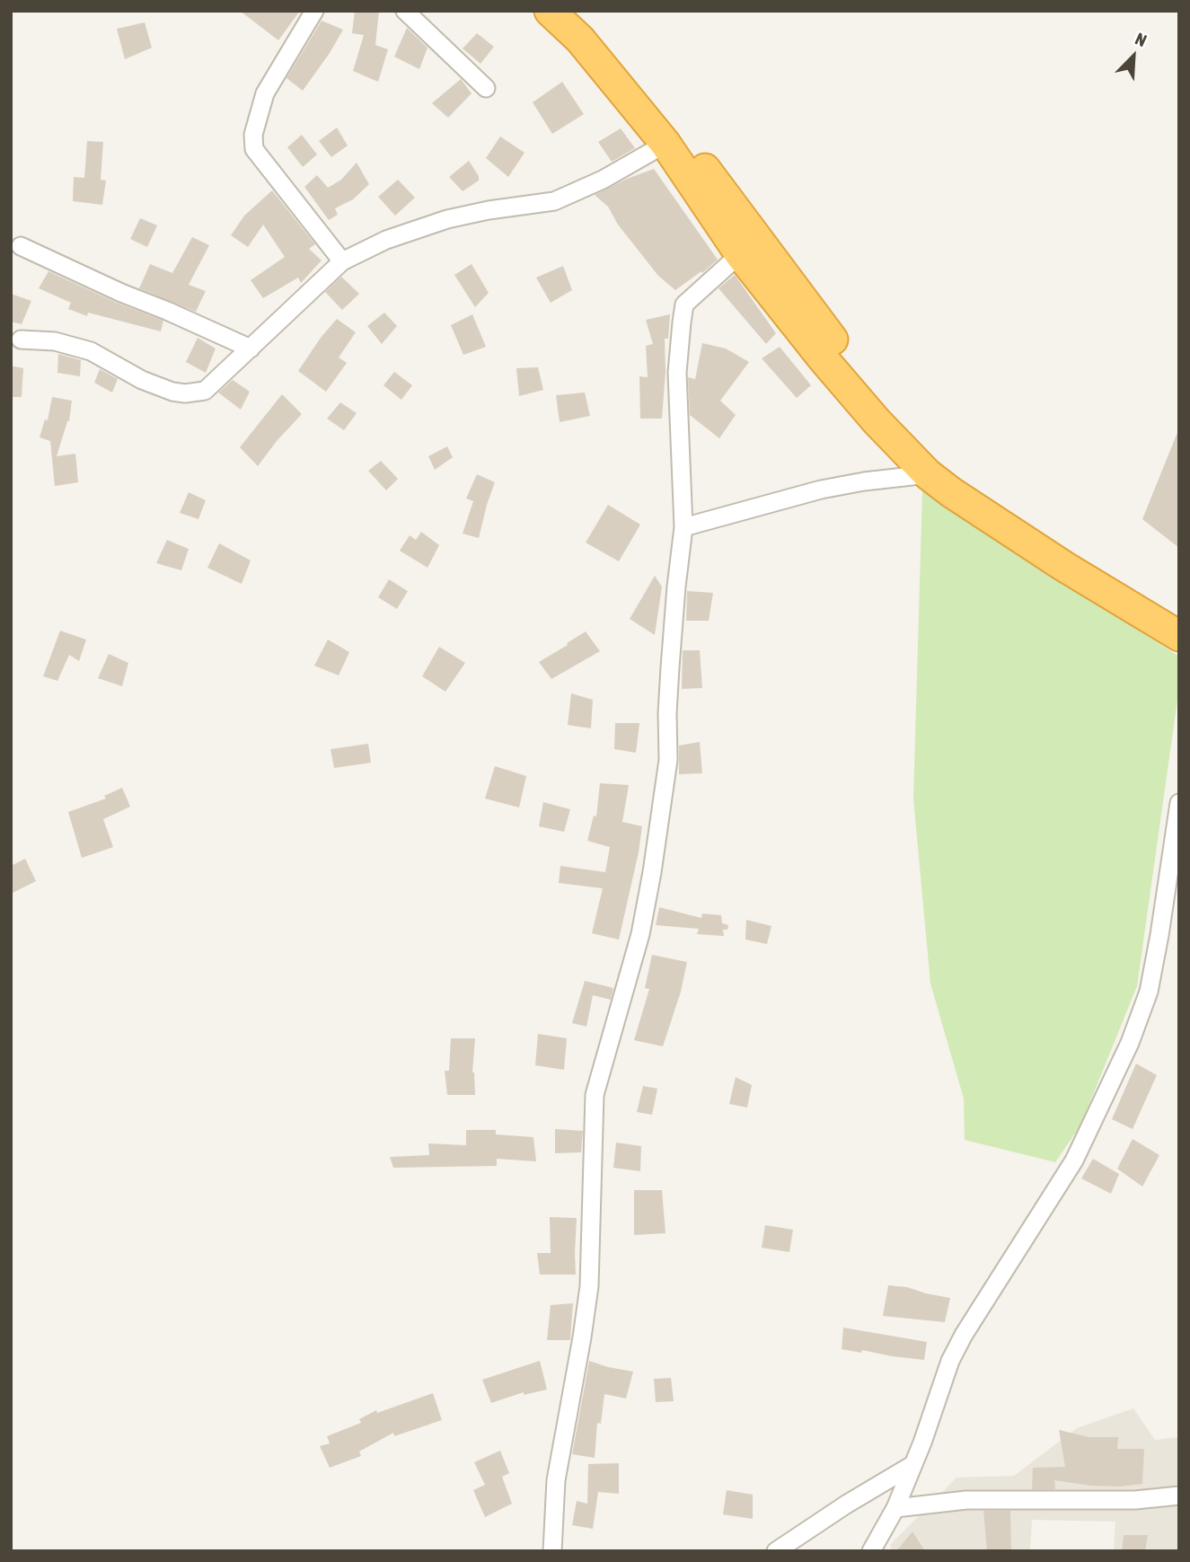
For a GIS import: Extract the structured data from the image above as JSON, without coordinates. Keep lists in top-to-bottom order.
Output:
{
  "north": "top right"
}
